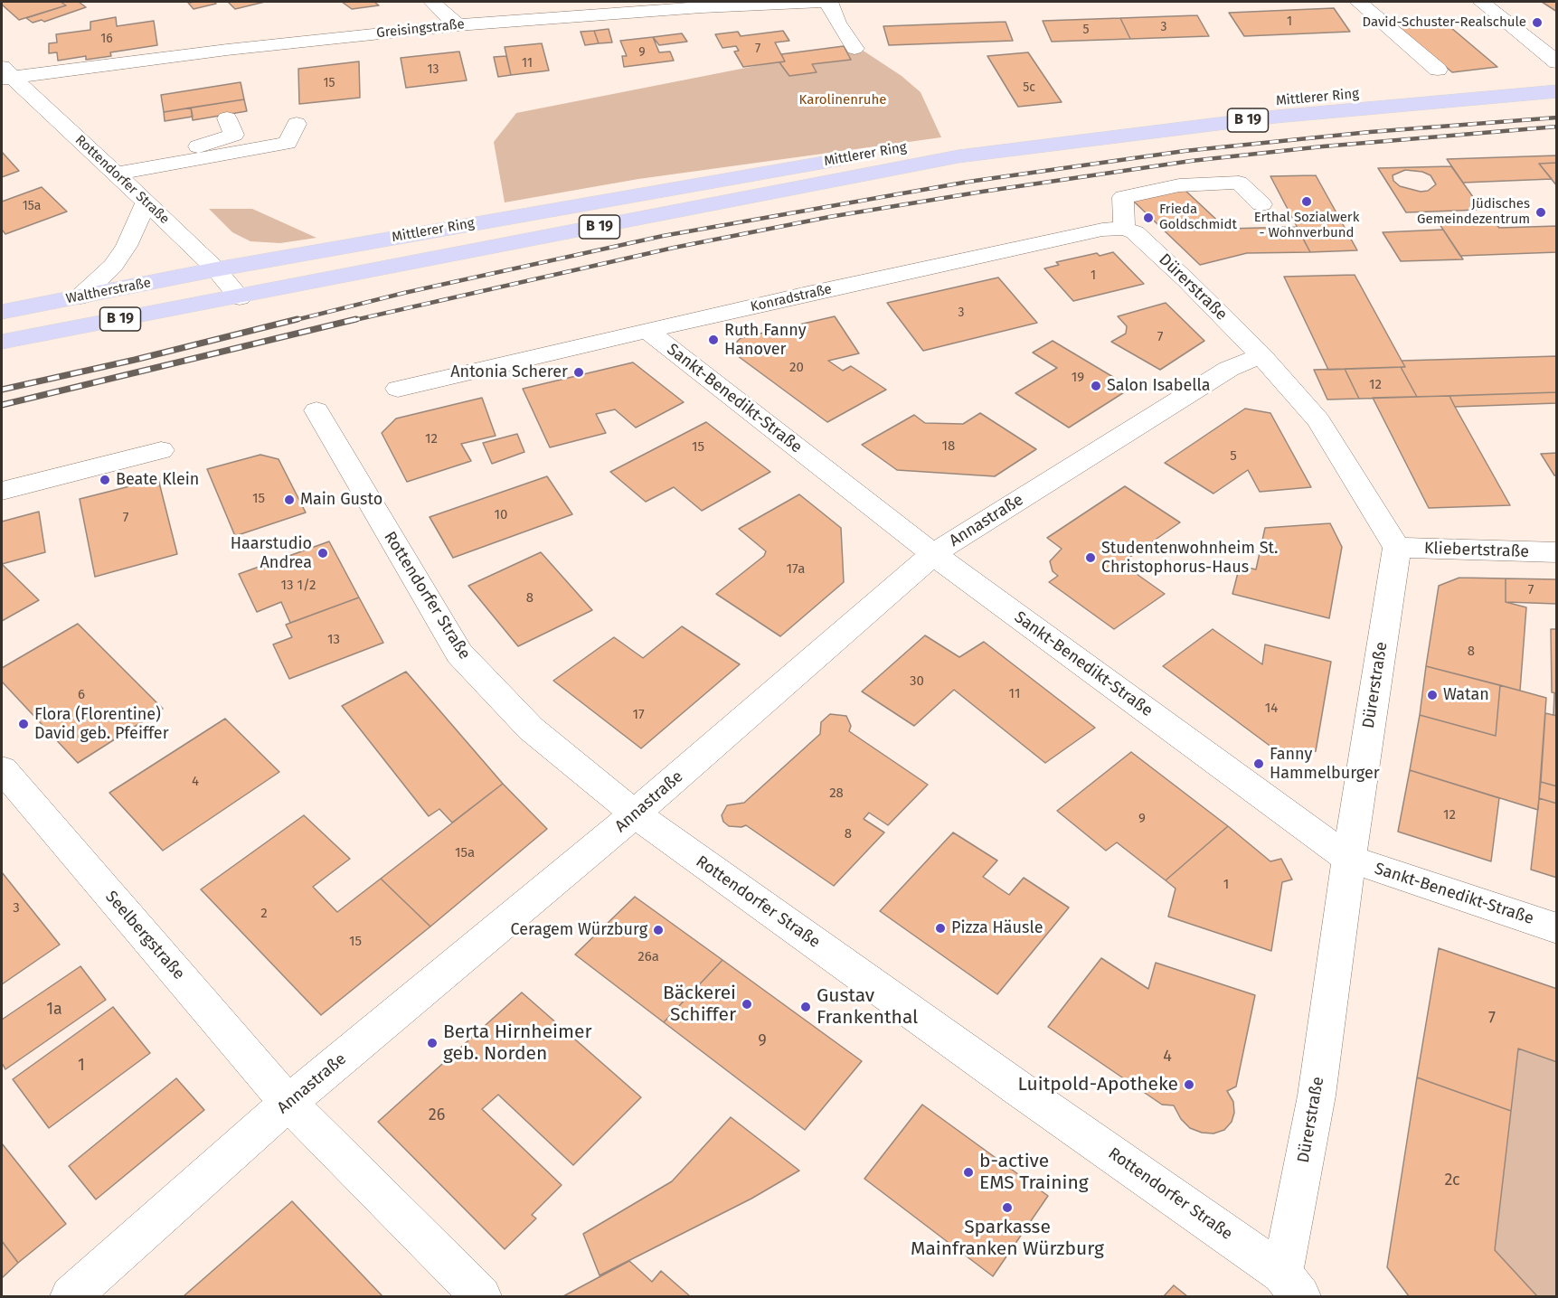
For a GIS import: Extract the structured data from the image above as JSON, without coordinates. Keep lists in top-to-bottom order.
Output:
{
  "streets": {
    "main road": ["Mittlerer Ring", "B 19", "Waltherstraße"],
    "street": [
      "Greisingstraße",
      "Rottendorfer Straße",
      "Dürerstraße",
      "Konradstraße",
      "Sankt-Benedikt-Straße",
      "Annastraße",
      "Kliebertstraße",
      "Seelbergstraße"
    ]
  },
  "crossings": [
    ["Greisingstraße", "Rottendorfer Straße"],
    ["Mittlerer Ring", "Rottendorfer Straße"],
    ["Mittlerer Ring", "Waltherstraße"],
    ["Rottendorfer Straße", "Dürerstraße"],
    ["Rottendorfer Straße", "Waltherstraße"],
    ["Rottendorfer Straße", "Annastraße"],
    ["Dürerstraße", "Konradstraße"],
    ["Dürerstraße", "Sankt-Benedikt-Straße"],
    ["Dürerstraße", "Annastraße"],
    ["Dürerstraße", "Kliebertstraße"],
    ["Konradstraße", "Sankt-Benedikt-Straße"],
    ["Sankt-Benedikt-Straße", "Annastraße"],
    ["Annastraße", "Seelbergstraße"]
  ],
  "parks": ["Karolinenruhe"],
  "places": [
    "David-Schuster-Realschule",
    "Erthal Sozialwerk - Wohnverbund",
    "Jüdisches Gemeindezentrum",
    "Frieda Goldschmidt",
    "Ruth Fanny Hanover",
    "Antonia Scherer",
    "Salon Isabella",
    "Beate Klein",
    "Main Gusto",
    "Haarstudio Andrea",
    "Studentenwohnheim St. Christophorus-Haus",
    "Watan",
    "Flora (Florentine) David geb. Pfeiffer",
    "Fanny Hammelburger",
    "Pizza Häusle",
    "Ceragem Würzburg",
    "Bäckerei Schiffer",
    "Gustav Frankenthal",
    "Berta Hirnheimer geb. Norden",
    "Luitpold-Apotheke",
    "b-active EMS Training",
    "Sparkasse Mainfranken Würzburg"
  ],
  "house_numbers": [
    "1",
    "3",
    "5",
    "16",
    "7",
    "9",
    "11",
    "13",
    "15",
    "5c",
    "15a",
    "1",
    "3",
    "7",
    "20",
    "19",
    "12",
    "12",
    "18",
    "15",
    "5",
    "15",
    "10",
    "7",
    "17a",
    "13 1/2",
    "7",
    "8",
    "13",
    "8",
    "30",
    "11",
    "6",
    "14",
    "17",
    "4",
    "28",
    "12",
    "9",
    "8",
    "15a",
    "1",
    "3",
    "2",
    "15",
    "26a",
    "1a",
    "7",
    "9",
    "4",
    "1",
    "26",
    "2c"
  ]
}
